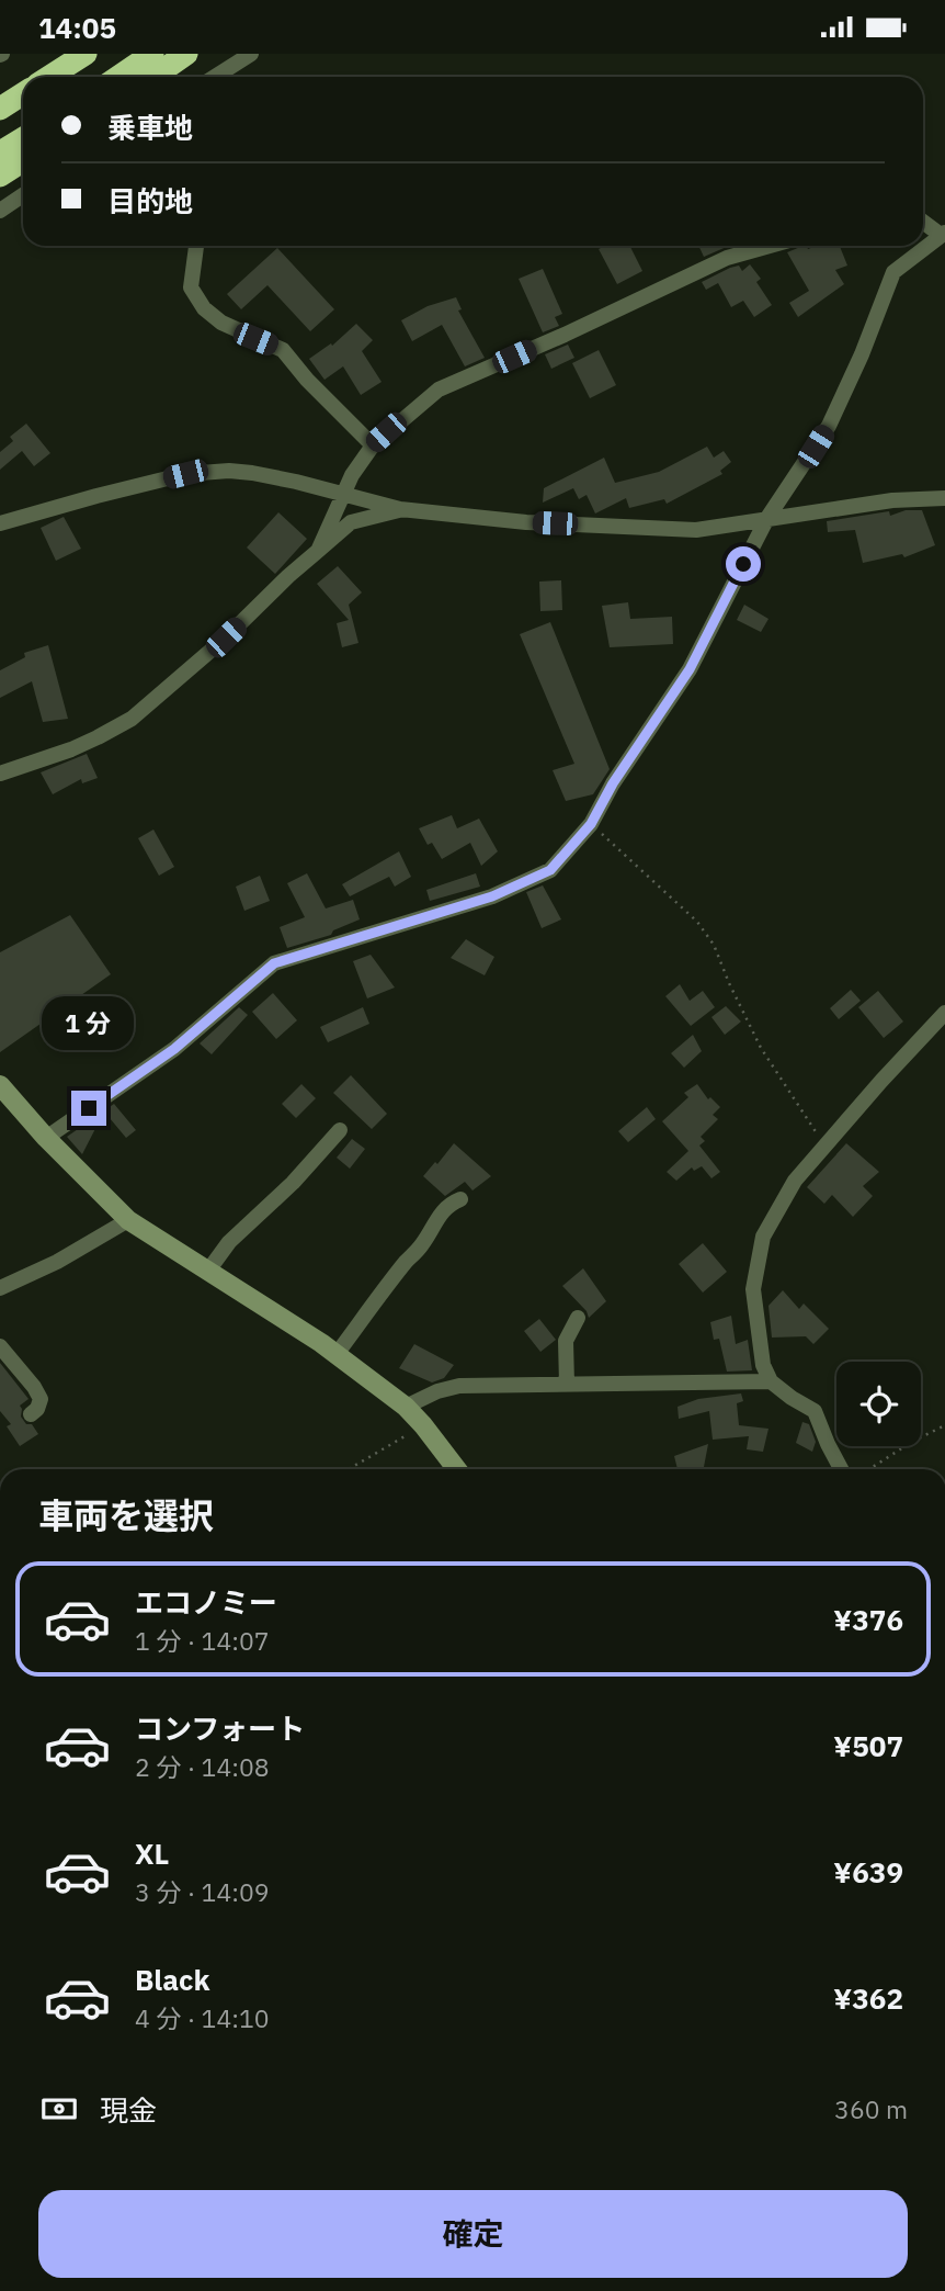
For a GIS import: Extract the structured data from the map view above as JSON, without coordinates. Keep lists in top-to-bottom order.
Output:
{
  "page": {
    "status": "14:05",
    "banner": ["乗車地", "目的地"],
    "bubble": "1 分",
    "heading": "車両を選択",
    "list": [
      {
        "name": "エコノミー",
        "note": "1 分 · 14:07",
        "value": "¥376"
      },
      {
        "name": "コンフォート",
        "note": "2 分 · 14:08",
        "value": "¥507"
      },
      {
        "name": "XL",
        "note": "3 分 · 14:09",
        "value": "¥639"
      },
      {
        "name": "Black",
        "note": "4 分 · 14:10",
        "value": "¥362"
      }
    ],
    "pay": ["現金", "360 m"],
    "buttons": "確定"
  }
}
